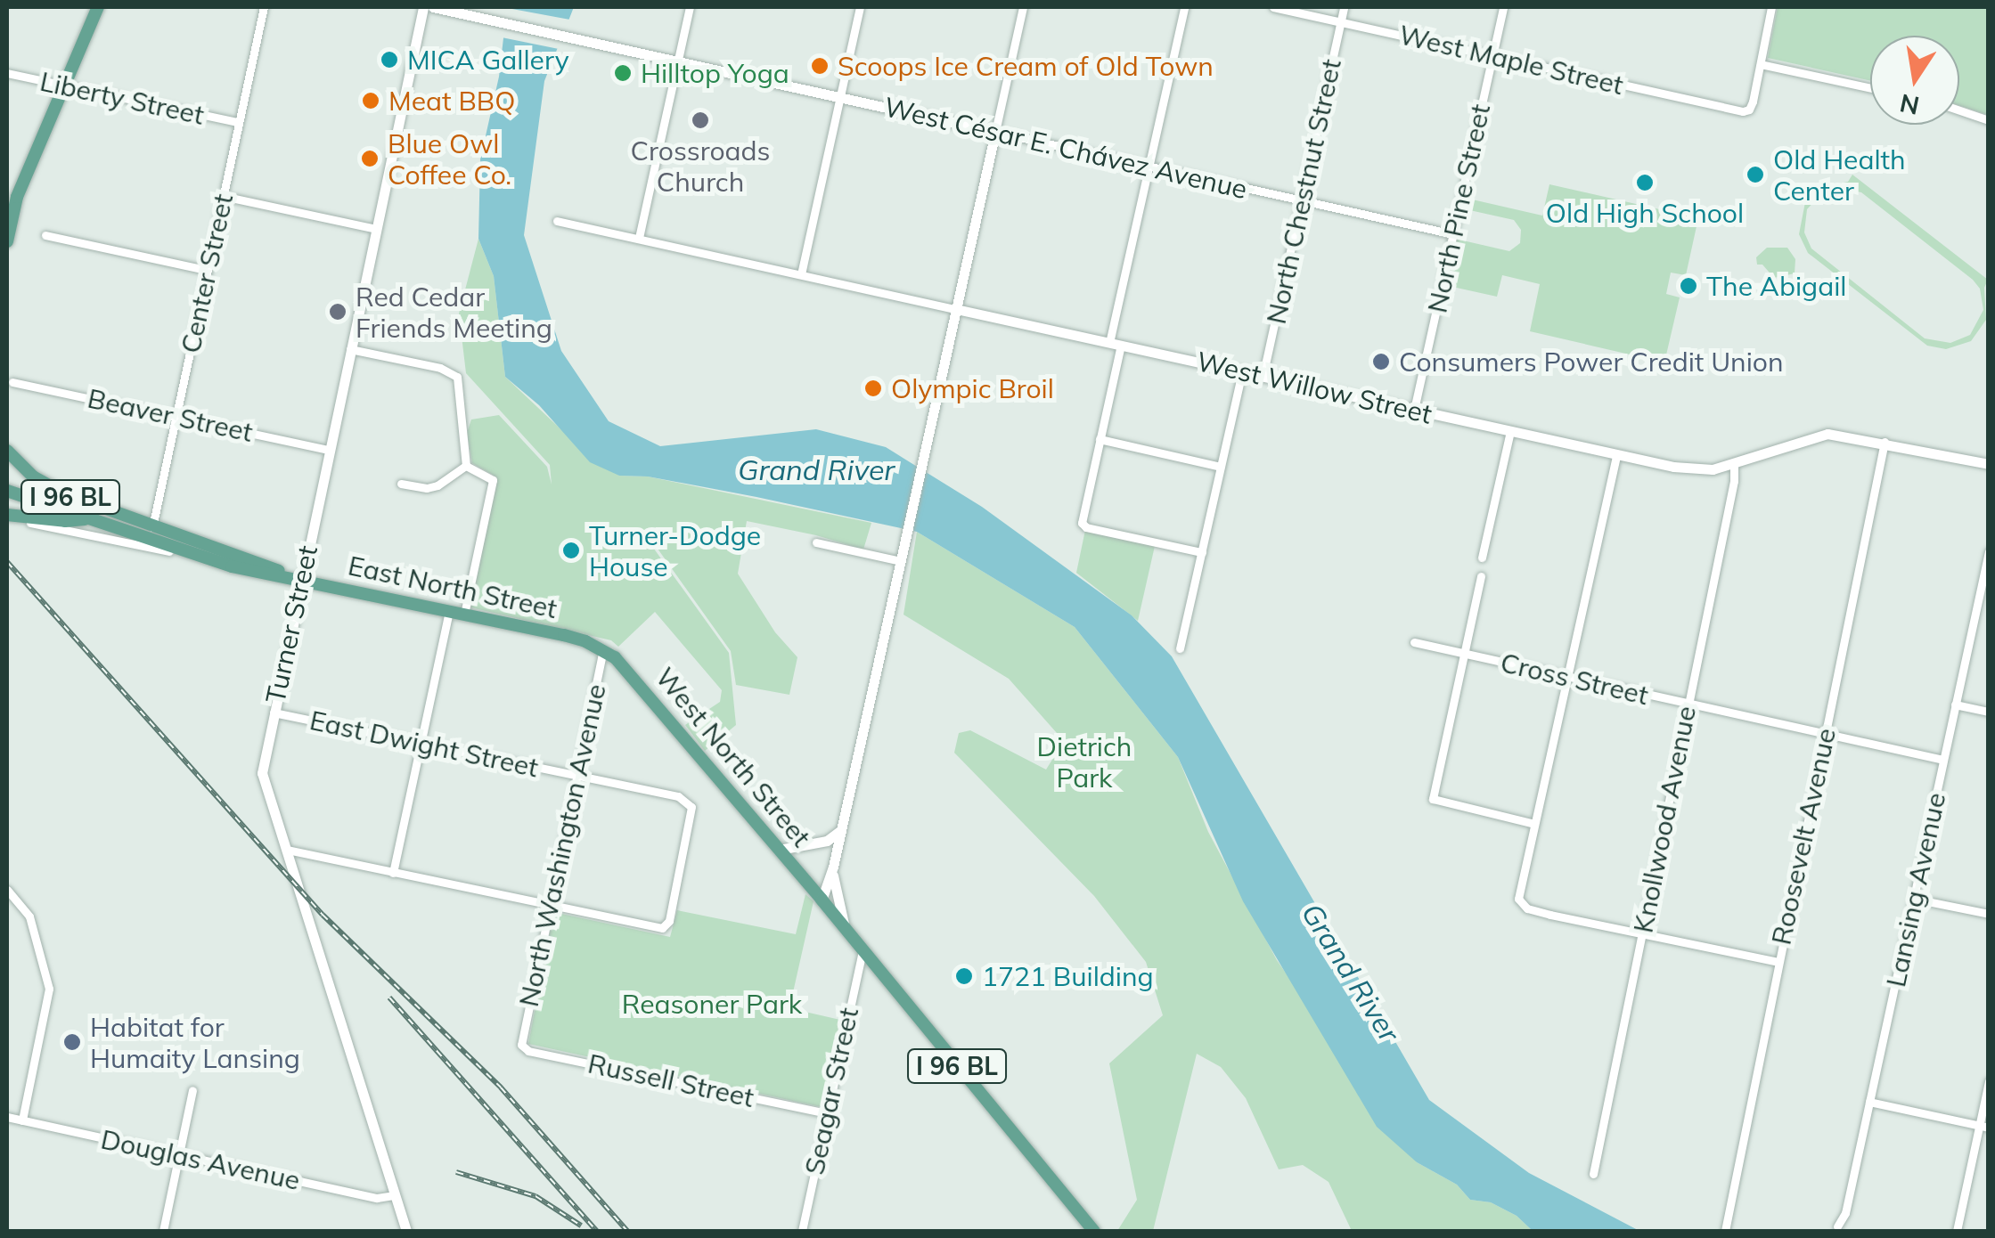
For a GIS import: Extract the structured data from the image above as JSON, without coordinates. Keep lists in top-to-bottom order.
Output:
{
  "streets": {
    "main road": ["I 96 BL", "East North Street", "West North Street"],
    "street": [
      "West Maple Street",
      "Liberty Street",
      "West César E. Chávez Avenue",
      "North Chestnut Street",
      "North Pine Street",
      "Center Street",
      "West Willow Street",
      "Beaver Street",
      "Turner Street",
      "Cross Street",
      "East Dwight Street",
      "Knollwood Avenue",
      "Roosevelt Avenue",
      "North Washington Avenue",
      "Lansing Avenue",
      "Russell Street",
      "Seagar Street",
      "Douglas Avenue"
    ]
  },
  "crossings": [
    ["West Maple Street", "North Chestnut Street"],
    ["West Maple Street", "North Pine Street"],
    ["Liberty Street", "Center Street"],
    ["West César E. Chávez Avenue", "North Chestnut Street"],
    ["West César E. Chávez Avenue", "North Pine Street"],
    ["North Chestnut Street", "West Willow Street"],
    ["North Pine Street", "West Willow Street"],
    ["Center Street", "Beaver Street"],
    ["Center Street", "I 96 BL"],
    ["Center Street", "East North Street"],
    ["West Willow Street", "Knollwood Avenue"],
    ["West Willow Street", "Roosevelt Avenue"],
    ["Beaver Street", "Turner Street"],
    ["I 96 BL", "East North Street"],
    ["I 96 BL", "West North Street"],
    ["I 96 BL", "Seagar Street"],
    ["East North Street", "Turner Street"],
    ["East North Street", "West North Street"],
    ["East North Street", "North Washington Avenue"],
    ["Turner Street", "East Dwight Street"],
    ["Turner Street", "Douglas Avenue"],
    ["Cross Street", "Knollwood Avenue"],
    ["Cross Street", "Roosevelt Avenue"],
    ["Cross Street", "Lansing Avenue"],
    ["East Dwight Street", "North Washington Avenue"],
    ["West North Street", "North Washington Avenue"],
    ["North Washington Avenue", "Russell Street"],
    ["Russell Street", "Seagar Street"]
  ],
  "water": ["Grand River"],
  "parks": ["Dietrich Park", "Reasoner Park"],
  "places": [
    "MICA Gallery",
    "Scoops Ice Cream of Old Town",
    "Hilltop Yoga",
    "Meat BBQ",
    "Crossroads Church",
    "Blue Owl Coffee Co.",
    "Old Health Center",
    "Old High School",
    "The Abigail",
    "Red Cedar Friends Meeting",
    "Consumers Power Credit Union",
    "Olympic Broil",
    "Turner-Dodge House",
    "1721 Building",
    "Habitat for Humaity Lansing"
  ],
  "north": "bottom"
}
